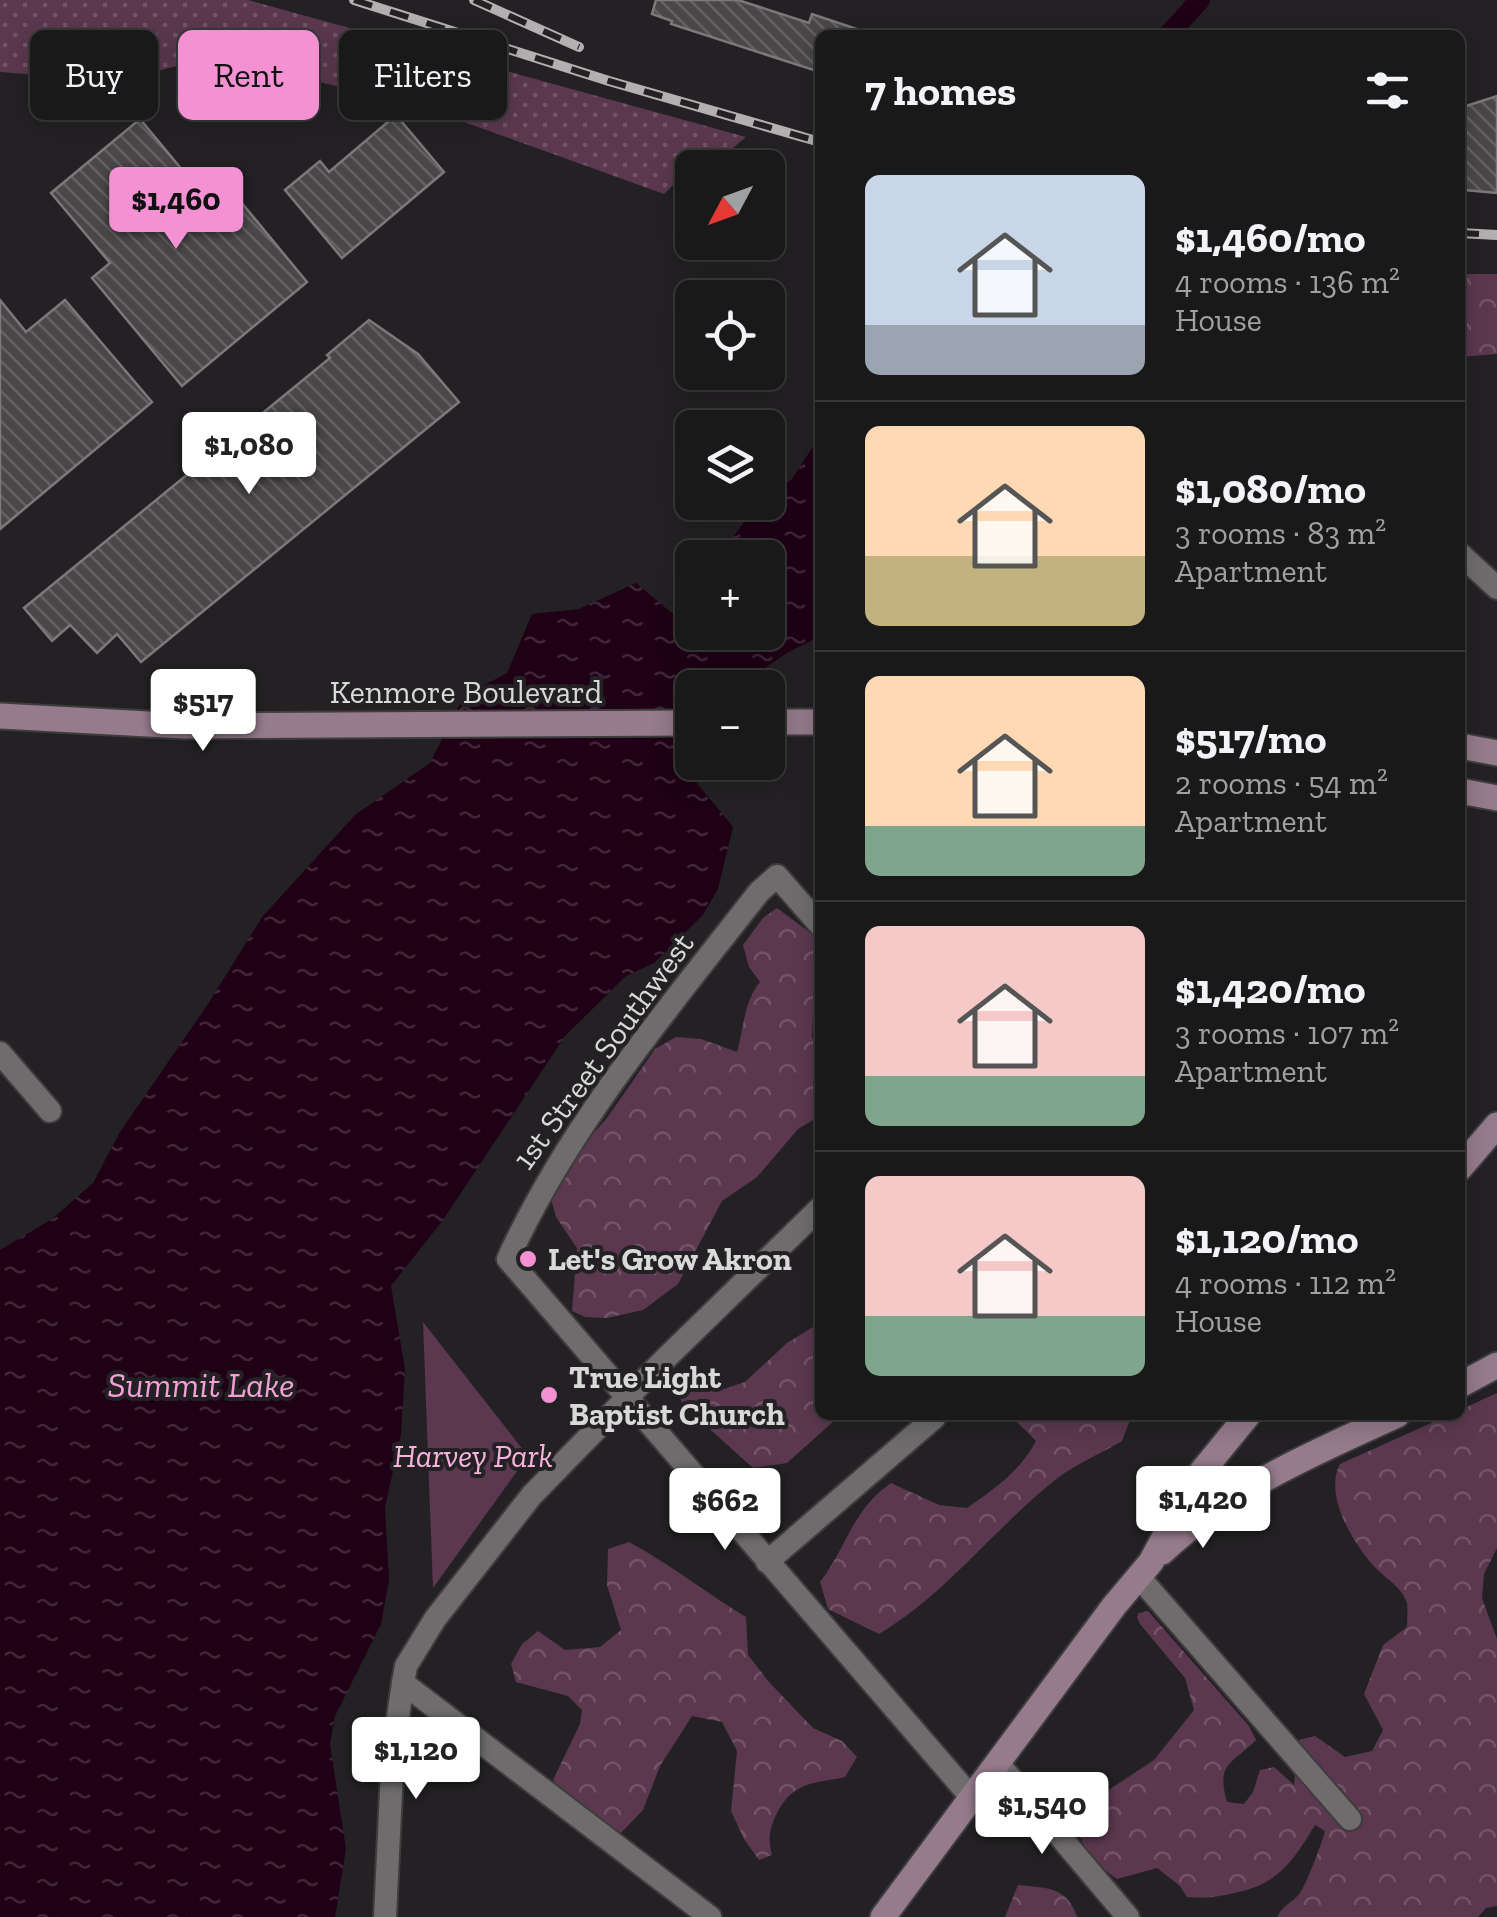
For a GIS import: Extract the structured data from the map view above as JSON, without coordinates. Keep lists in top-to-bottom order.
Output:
{
  "streets": {
    "main road": ["Kenmore Boulevard"],
    "street": ["1st Street Southwest"]
  },
  "water": ["Summit Lake"],
  "parks": ["Harvey Park"],
  "places": ["Let's Grow Akron", "True Light Baptist Church"],
  "north": "bottom left",
  "page": {
    "chip": ["Buy", "Rent", "Filters"],
    "heading": "7 homes",
    "map_buttons": ["+", "−"],
    "list": [
      {
        "name": "$1,460/mo",
        "note": "4 rooms · 136 m² · House"
      },
      {
        "name": "$1,080/mo",
        "note": "3 rooms · 83 m² · Apartment"
      },
      {
        "name": "$517/mo",
        "note": "2 rooms · 54 m² · Apartment"
      },
      {
        "name": "$1,420/mo",
        "note": "3 rooms · 107 m² · Apartment"
      },
      {
        "name": "$1,120/mo",
        "note": "4 rooms · 112 m² · House"
      }
    ],
    "price": [
      "$1,460",
      "$1,080",
      "$517",
      "$1,420",
      "$662",
      "$1,120",
      "$1,540"
    ]
  }
}
